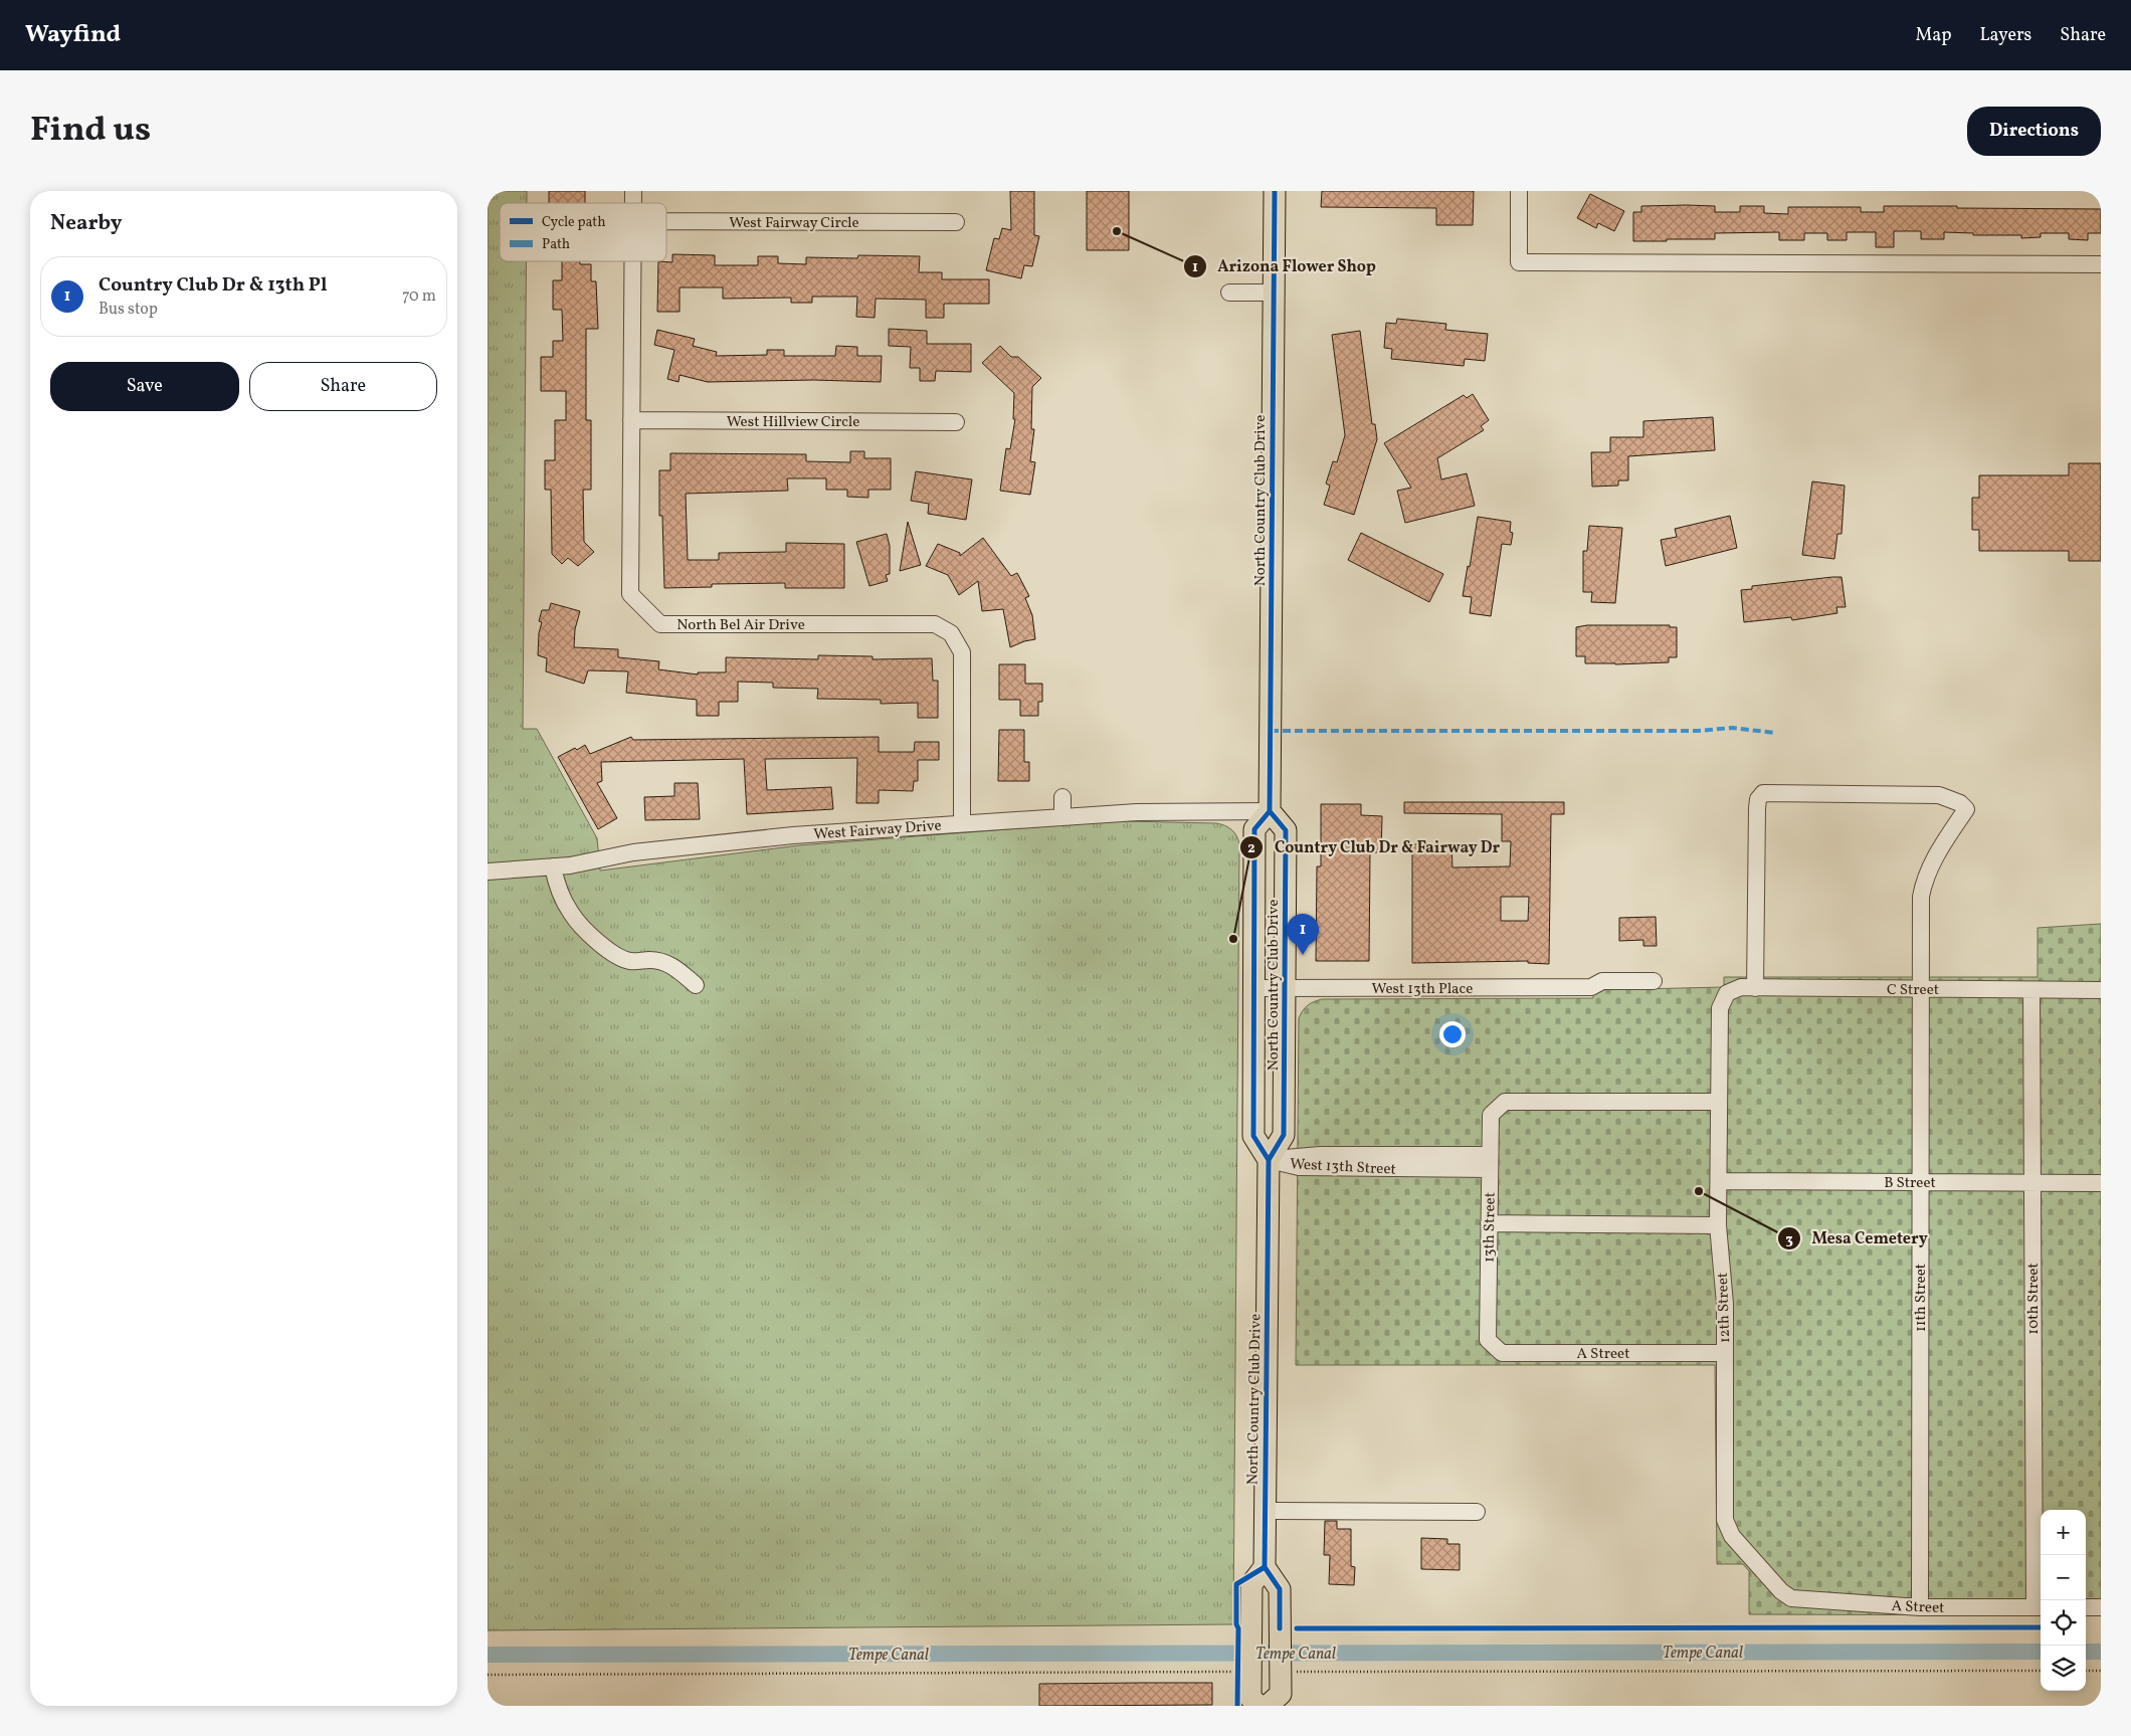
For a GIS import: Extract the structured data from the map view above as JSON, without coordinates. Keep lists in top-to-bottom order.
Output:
{
  "streets": {
    "main road": ["North Country Club Drive"],
    "street": [
      "West Fairway Circle",
      "West Hillview Circle",
      "North Bel Air Drive",
      "West Fairway Drive",
      "West 13th Place",
      "C Street",
      "West 13th Street",
      "B Street",
      "13th Street",
      "11th Street",
      "10th Street",
      "12th Street",
      "A Street"
    ]
  },
  "crossings": [
    ["West Hillview Circle", "North Bel Air Drive"],
    ["North Country Club Drive", "West Fairway Drive"],
    ["North Country Club Drive", "West 13th Place"],
    ["North Country Club Drive", "West 13th Street"],
    ["North Bel Air Drive", "West Fairway Drive"],
    ["C Street", "11th Street"],
    ["C Street", "10th Street"],
    ["C Street", "12th Street"],
    ["West 13th Street", "13th Street"],
    ["B Street", "11th Street"],
    ["B Street", "10th Street"],
    ["B Street", "12th Street"],
    ["13th Street", "12th Street"],
    ["13th Street", "A Street"],
    ["11th Street", "A Street"],
    ["10th Street", "A Street"],
    ["12th Street", "A Street"]
  ],
  "water": ["Tempe Canal"],
  "places": ["Arizona Flower Shop", "Country Club Dr & Fairway Dr", "Mesa Cemetery"],
  "legend": ["Cycle path", "Path"],
  "page": {
    "header": "Wayfind",
    "nav": ["Map", "Layers", "Share"],
    "title": "Find us",
    "buttons": [
      "Directions",
      ["Save", "Share"]
    ],
    "heading": "Nearby",
    "list": [
      {
        "mark": "1",
        "name": "Country Club Dr & 13th Pl",
        "note": "Bus stop",
        "value": "70 m"
      }
    ],
    "pins": "1",
    "map_buttons": ["+", "−"]
  }
}
